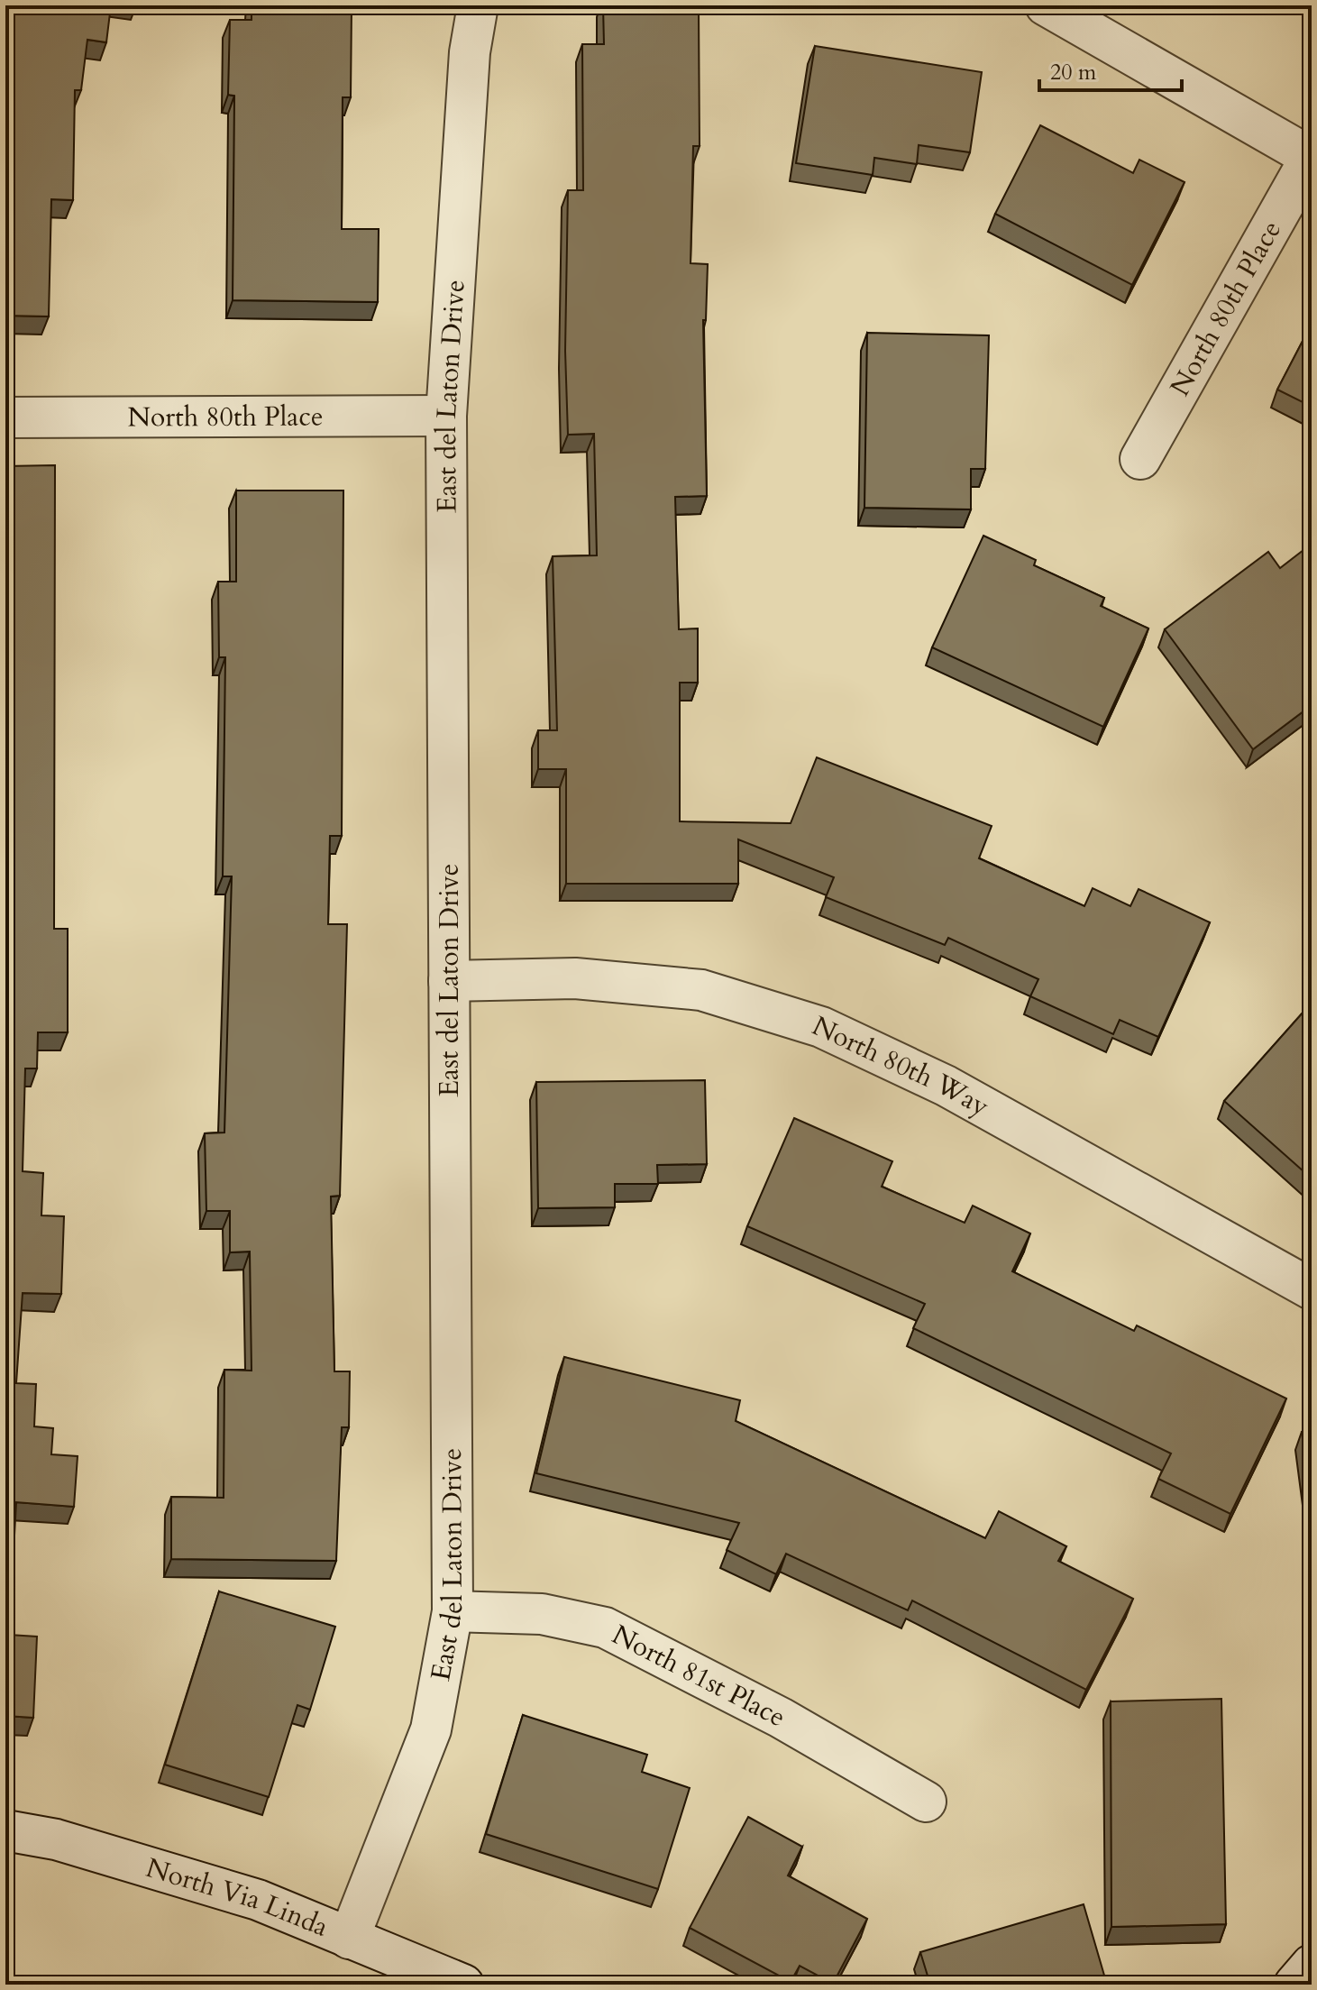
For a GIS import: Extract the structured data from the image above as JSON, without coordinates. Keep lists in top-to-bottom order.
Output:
{
  "streets": {
    "street": [
      "North 80th Place",
      "East del Laton Drive",
      "North 80th Way",
      "North 81st Place",
      "North Via Linda"
    ]
  },
  "crossings": [
    ["North 80th Place", "East del Laton Drive"],
    ["East del Laton Drive", "North 80th Way"],
    ["East del Laton Drive", "North 81st Place"],
    ["East del Laton Drive", "North Via Linda"]
  ],
  "scale_bar": "20 m"
}
